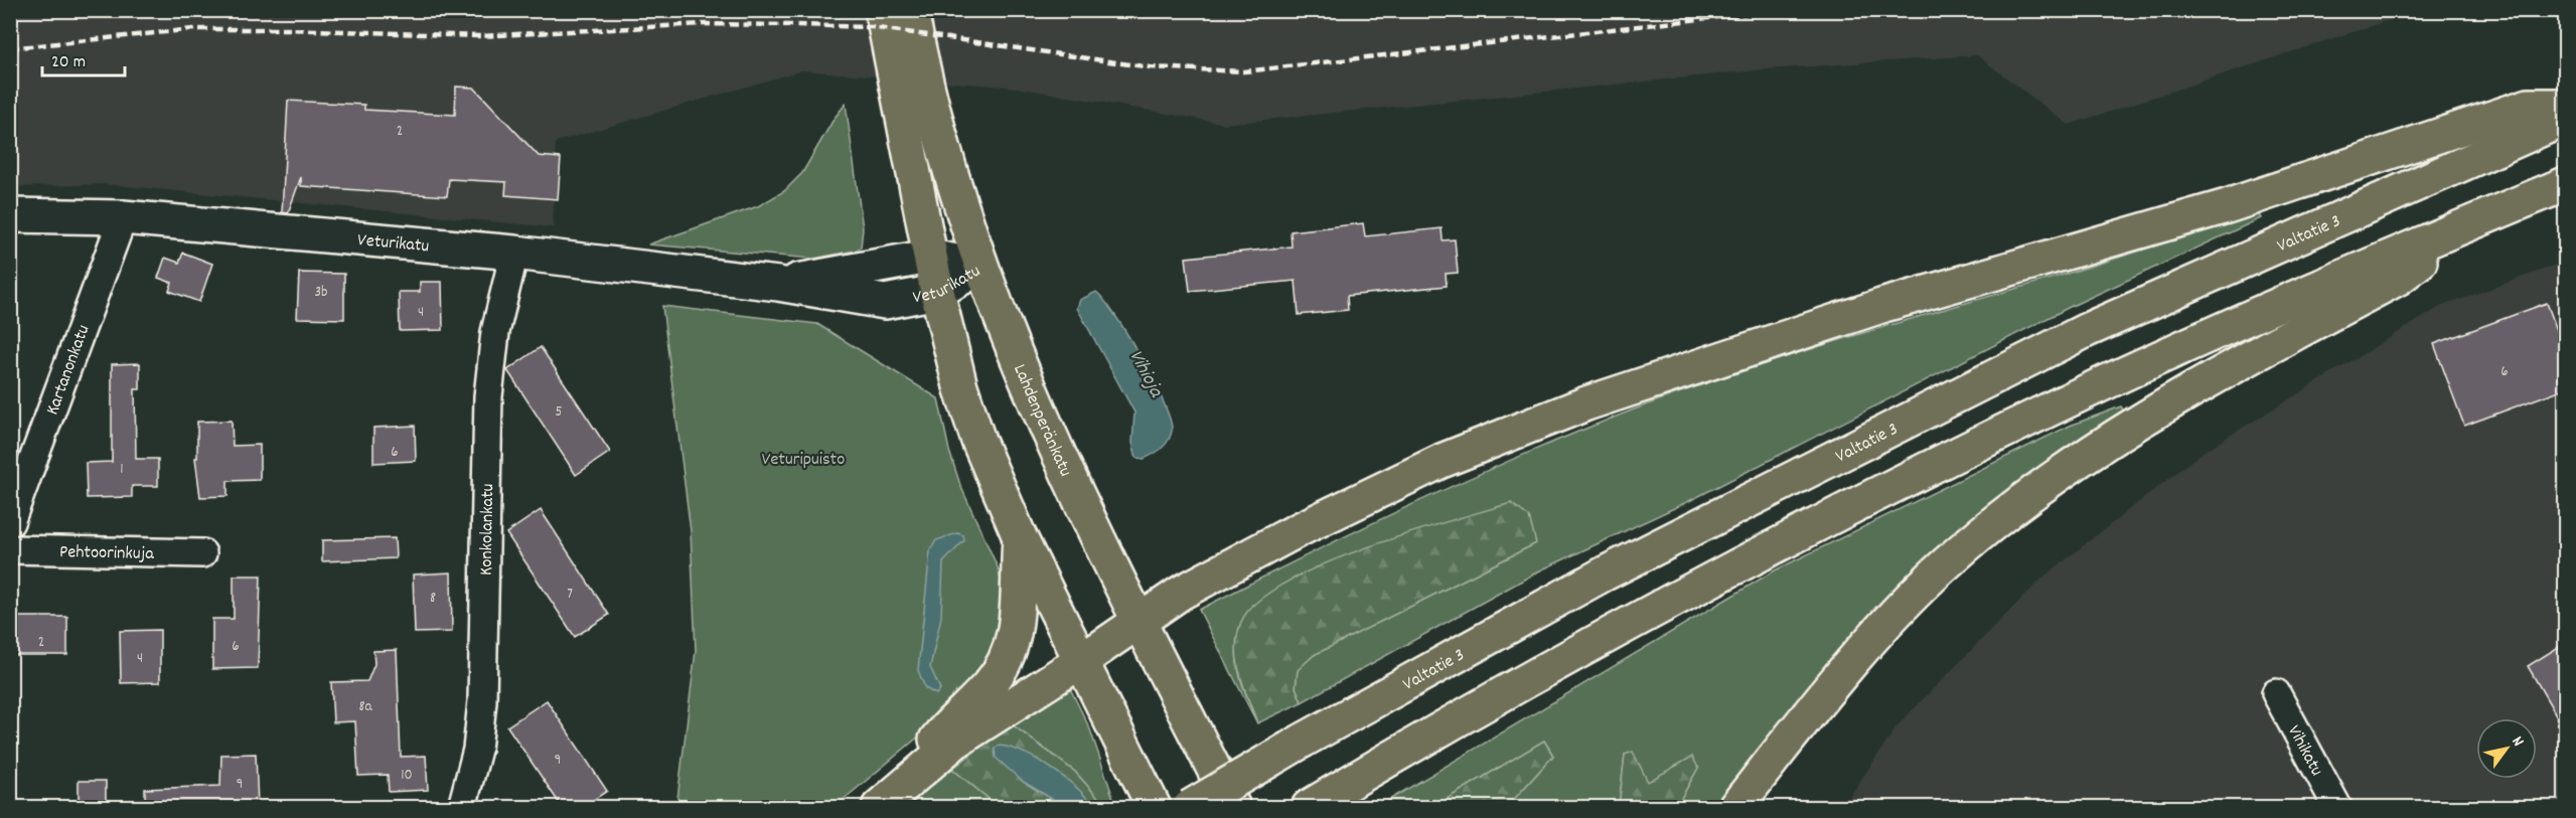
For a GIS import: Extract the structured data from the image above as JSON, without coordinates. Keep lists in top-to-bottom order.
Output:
{
  "streets": {
    "main road": ["Valtatie 3", "Lahdenperänkatu"],
    "street": [
      "Veturikatu",
      "Kartanonkatu",
      "Konkolankatu",
      "Pehtoorinkuja",
      "Vihikatu"
    ]
  },
  "crossings": [
    ["Veturikatu", "Kartanonkatu"],
    ["Veturikatu", "Lahdenperänkatu"],
    ["Veturikatu", "Konkolankatu"]
  ],
  "water": ["Vihioja"],
  "parks": ["Veturipuisto"],
  "house_numbers": [
    "2",
    "3b",
    "4",
    "6",
    "5",
    "6",
    "1",
    "7",
    "8",
    "2",
    "6",
    "4",
    "8a",
    "9",
    "10",
    "9"
  ],
  "scale_bar": "20 m",
  "north": "top right"
}
